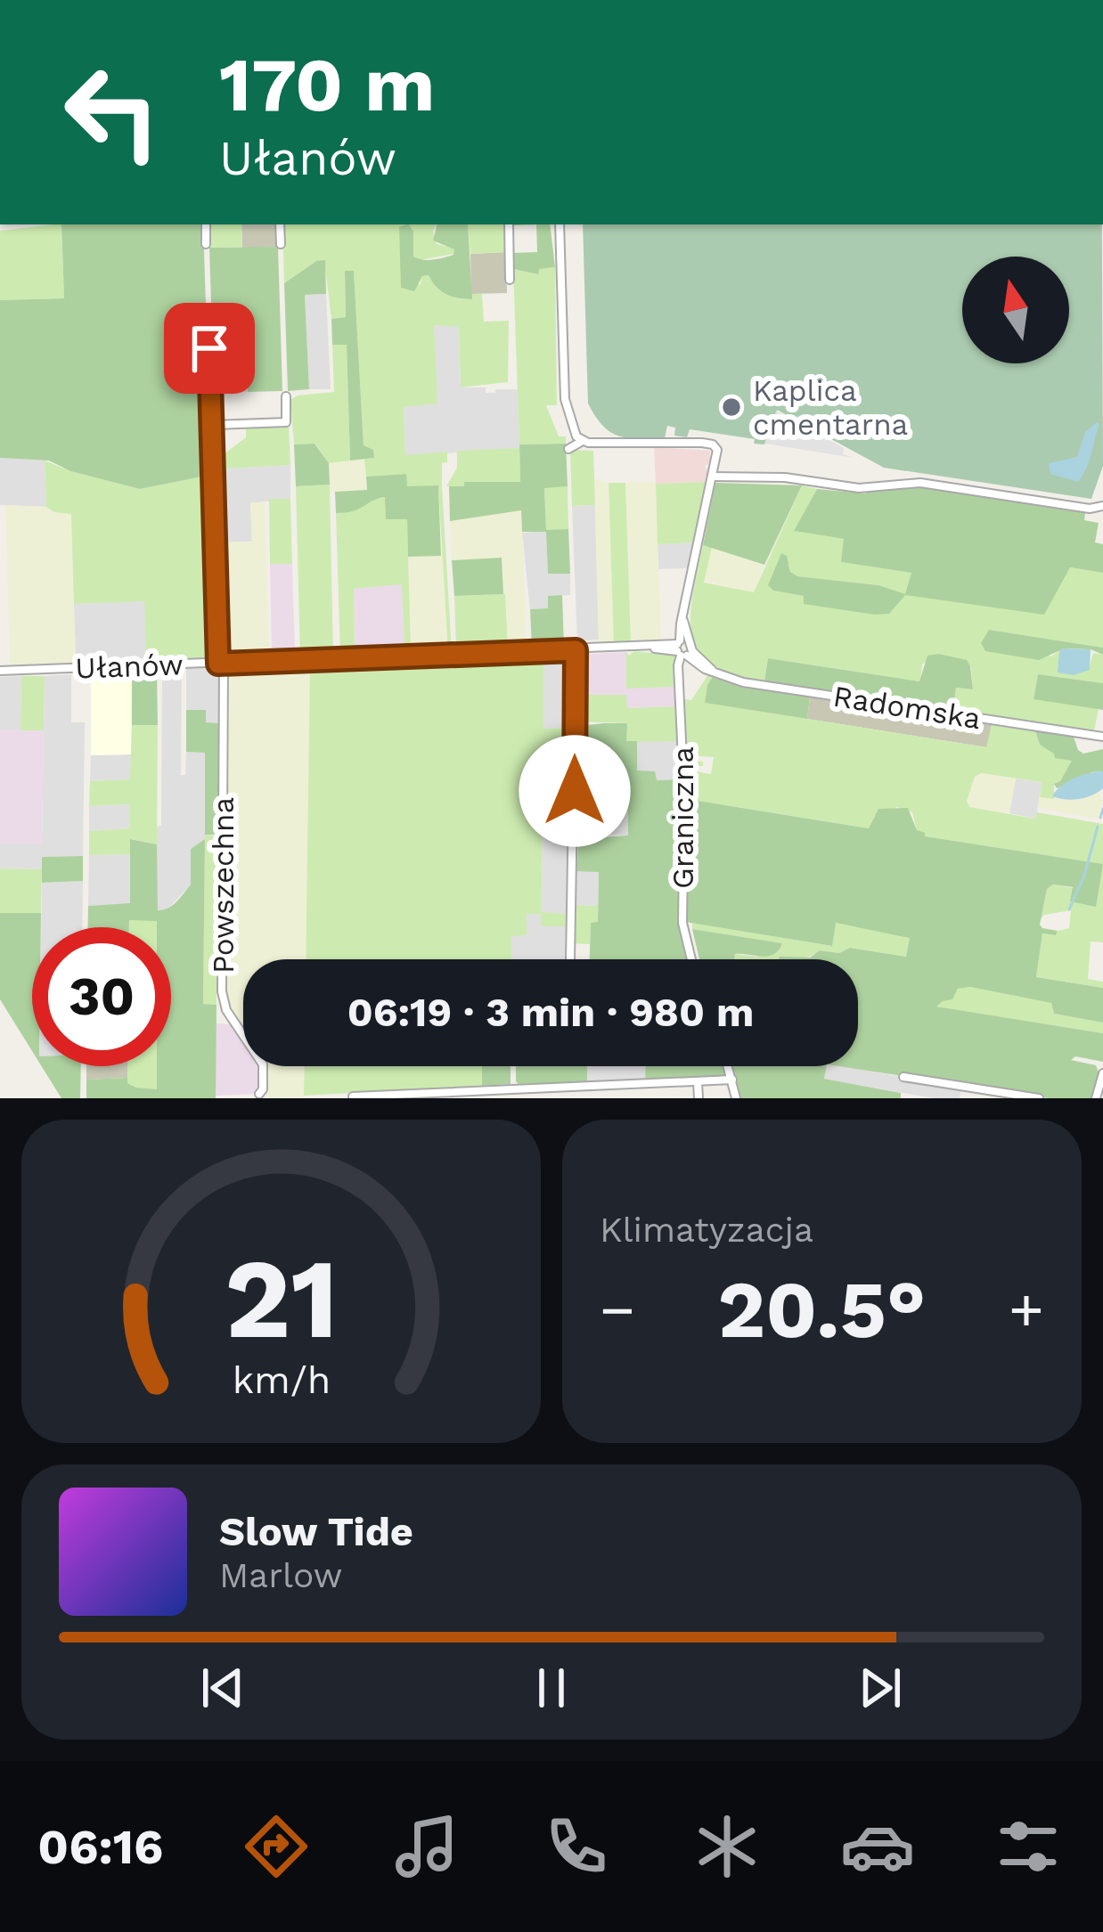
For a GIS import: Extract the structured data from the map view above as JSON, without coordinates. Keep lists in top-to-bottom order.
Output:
{
  "streets": {
    "street": [
      "Ułanów",
      "Radomska",
      "Graniczna",
      "Powszechna"
    ]
  },
  "crossings": [
    ["Ułanów", "Radomska"],
    ["Ułanów", "Graniczna"],
    ["Ułanów", "Powszechna"],
    ["Radomska", "Graniczna"]
  ],
  "places": ["Kaplica cmentarna"],
  "north": "top",
  "page": {
    "turn": ["170 m", "Ułanów"],
    "limit": "30",
    "trip": "06:19 · 3 min · 980 m",
    "tile": "Klimatyzacja",
    "heat": ["−", "20.5°", "+"],
    "song": ["Slow Tide", "Marlow"],
    "tabs": "06:16",
    "gauge": ["21", "km/h"]
  }
}
